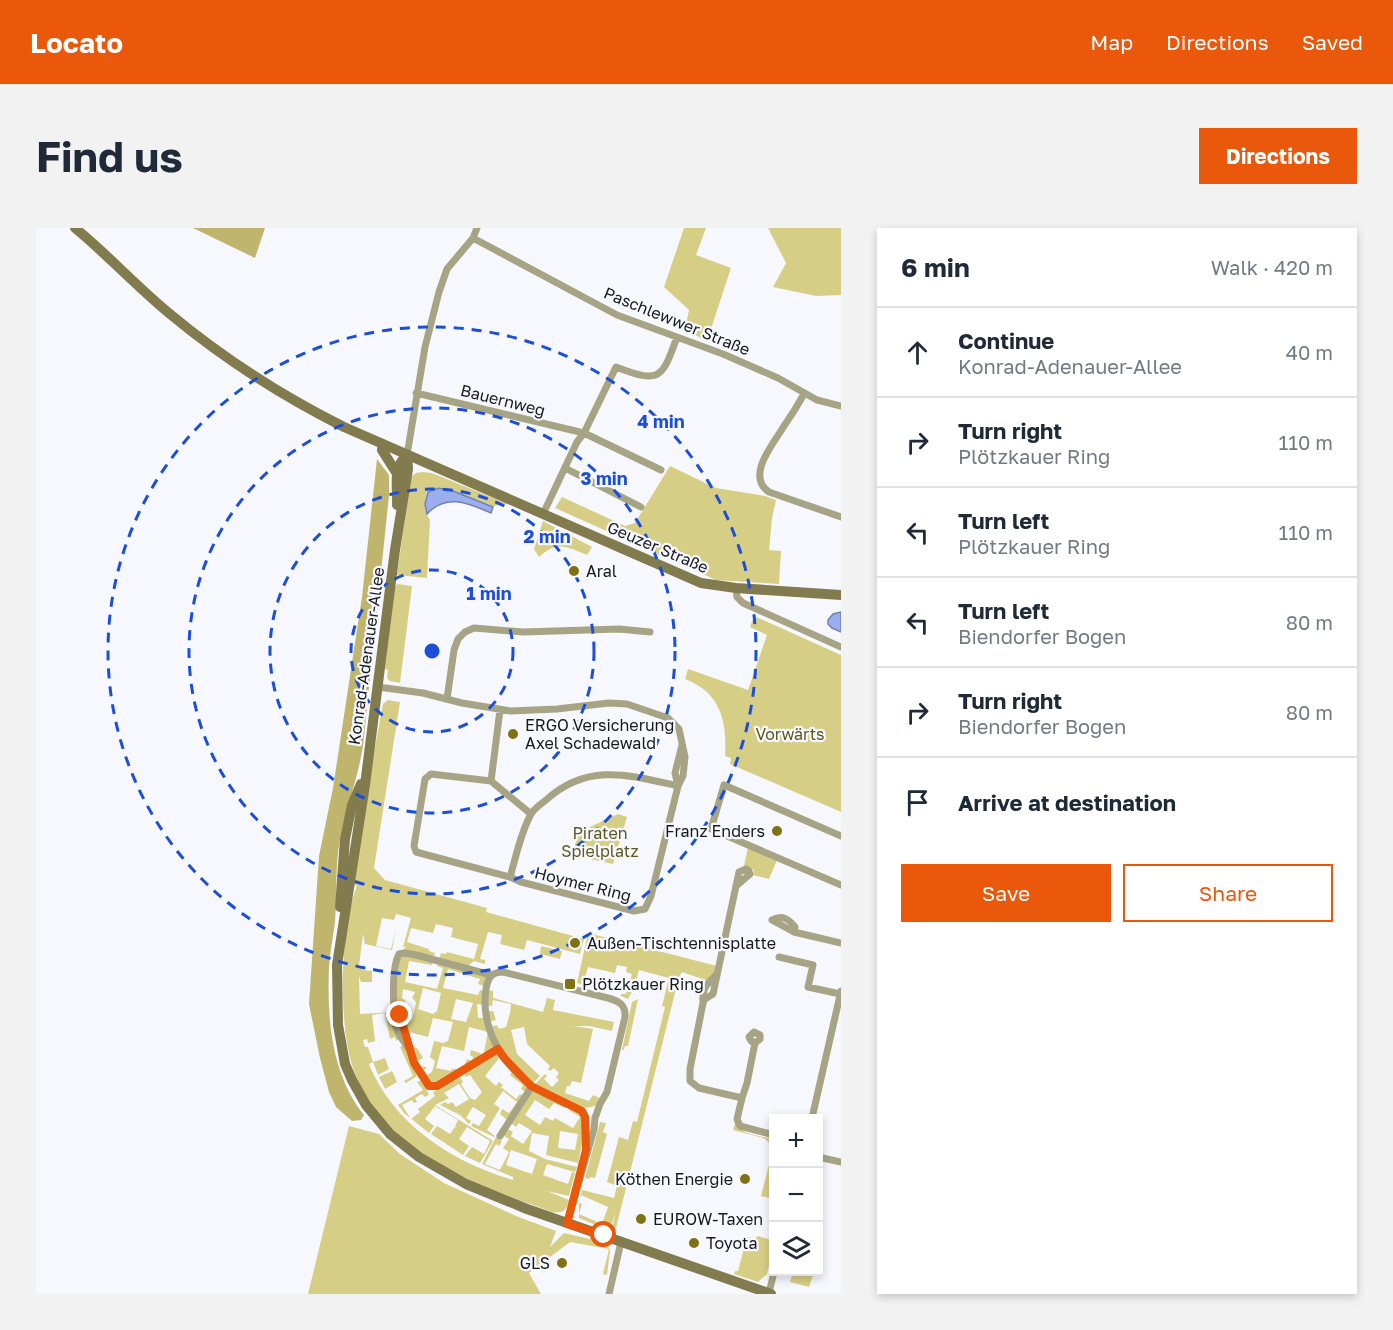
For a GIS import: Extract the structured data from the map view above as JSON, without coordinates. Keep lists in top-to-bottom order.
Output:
{
  "streets": {
    "main road": ["Geuzer Straße", "Konrad-Adenauer-Allee"],
    "street": ["Paschlewwer Straße", "Bauernweg", "Hoymer Ring"]
  },
  "crossings": [
    ["Geuzer Straße", "Konrad-Adenauer-Allee"]
  ],
  "parks": ["Vorwärts", "Piraten Spielplatz"],
  "places": {
    "other": [
      "Aral",
      "ERGO Versicherung Axel Schadewald",
      "Franz Enders",
      "Außen-Tischtennisplatte",
      "Köthen Energie",
      "EUROW-Taxen",
      "Toyota",
      "GLS"
    ],
    "transit": ["Plötzkauer Ring"]
  },
  "page": {
    "header": "Locato",
    "nav": ["Map", "Directions", "Saved"],
    "buttons": [
      "Directions",
      ["Save", "Share"]
    ],
    "title": "Find us",
    "heading": ["6 min", "Walk · 420 m"],
    "list": [
      ["Continue", "Konrad-Adenauer-Allee", "40 m"],
      ["Turn right", "Plötzkauer Ring", "110 m"],
      ["Turn left", "Plötzkauer Ring", "110 m"],
      ["Turn left", "Biendorfer Bogen", "80 m"],
      ["Turn right", "Biendorfer Bogen", "80 m"],
      "Arrive at destination"
    ],
    "map_buttons": ["+", "−"]
  },
  "rings": [
    "4 min",
    "3 min",
    "2 min",
    "1 min"
  ]
}
